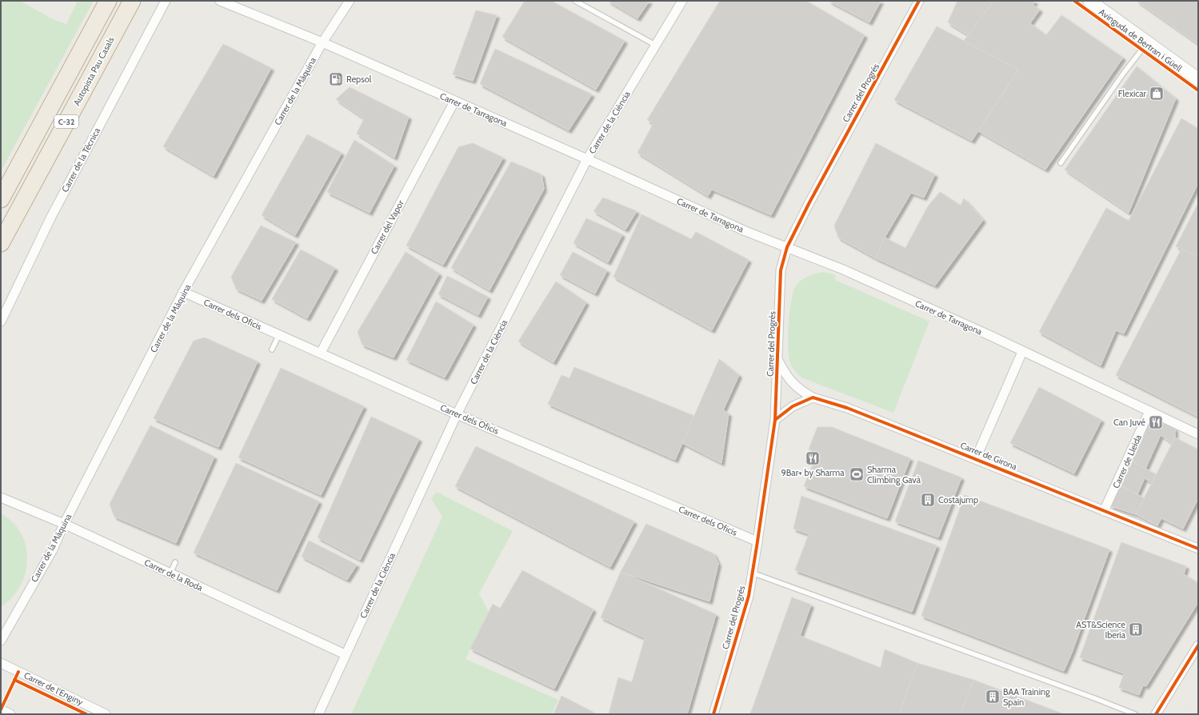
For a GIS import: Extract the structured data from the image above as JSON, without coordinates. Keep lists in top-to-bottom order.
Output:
{
  "streets": {
    "highway": ["Autopista Pau Casals", "C-32"],
    "street": [
      "Avinguda de Bertran i Güell",
      "Carrer de la Màquina",
      "Carrer del Progrés",
      "Carrer de Tarragona",
      "Carrer de la Ciència",
      "Carrer de la Tècnica",
      "Carrer del Vapor",
      "Carrer dels Oficis",
      "Carrer de Girona",
      "Carrer de Lleida",
      "Carrer de la Roda",
      "Carrer de l'Enginy"
    ]
  },
  "crossings": [
    ["Carrer de la Màquina", "Carrer de Tarragona"],
    ["Carrer de la Màquina", "Carrer dels Oficis"],
    ["Carrer de la Màquina", "Carrer de la Roda"],
    ["Carrer del Progrés", "Carrer de Tarragona"],
    ["Carrer del Progrés", "Carrer dels Oficis"],
    ["Carrer del Progrés", "Carrer de Girona"],
    ["Carrer de Tarragona", "Carrer de la Ciència"],
    ["Carrer de Tarragona", "Carrer del Vapor"],
    ["Carrer de Tarragona", "Carrer de Lleida"],
    ["Carrer de la Ciència", "Carrer dels Oficis"],
    ["Carrer de la Ciència", "Carrer de la Roda"],
    ["Carrer del Vapor", "Carrer dels Oficis"],
    ["Carrer de Girona", "Carrer de Lleida"]
  ],
  "places": {
    "fuel station": ["Repsol"],
    "shop": ["Flexicar"],
    "restaurant": ["Can Juvé", "9Bar+ by Sharma"],
    "sports": ["Sharma Climbing Gavà"],
    "building": ["Costajump", "AST&Science Iberia", "BAA Training Spain"]
  }
}
